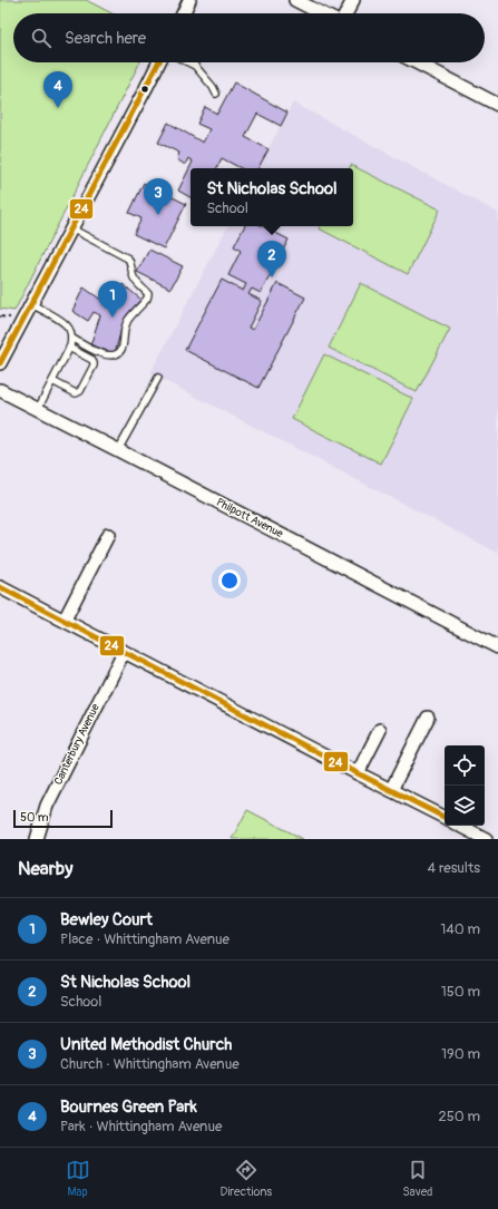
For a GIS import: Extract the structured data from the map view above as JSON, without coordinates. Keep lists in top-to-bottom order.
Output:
{
  "streets": {
    "street": ["Philpott Avenue", "Canterbury Avenue"]
  },
  "lines": ["transit line 24"],
  "scale_bar": "50 m",
  "page": {
    "search": "Search here",
    "pins": [
      "4",
      "3",
      "2",
      "1"
    ],
    "popup": ["St Nicholas School", "School"],
    "scale": "50 m",
    "heading": ["Nearby", "4 results"],
    "list": [
      {
        "mark": "1",
        "name": "Bewley Court",
        "note": "Place · Whittingham Avenue",
        "value": "140 m"
      },
      {
        "mark": "2",
        "name": "St Nicholas School",
        "note": "School",
        "value": "150 m"
      },
      {
        "mark": "3",
        "name": "United Methodist Church",
        "note": "Church · Whittingham Avenue",
        "value": "190 m"
      },
      {
        "mark": "4",
        "name": "Bournes Green Park",
        "note": "Park · Whittingham Avenue",
        "value": "250 m"
      }
    ],
    "nav": ["Map", "Directions", "Saved"]
  }
}
